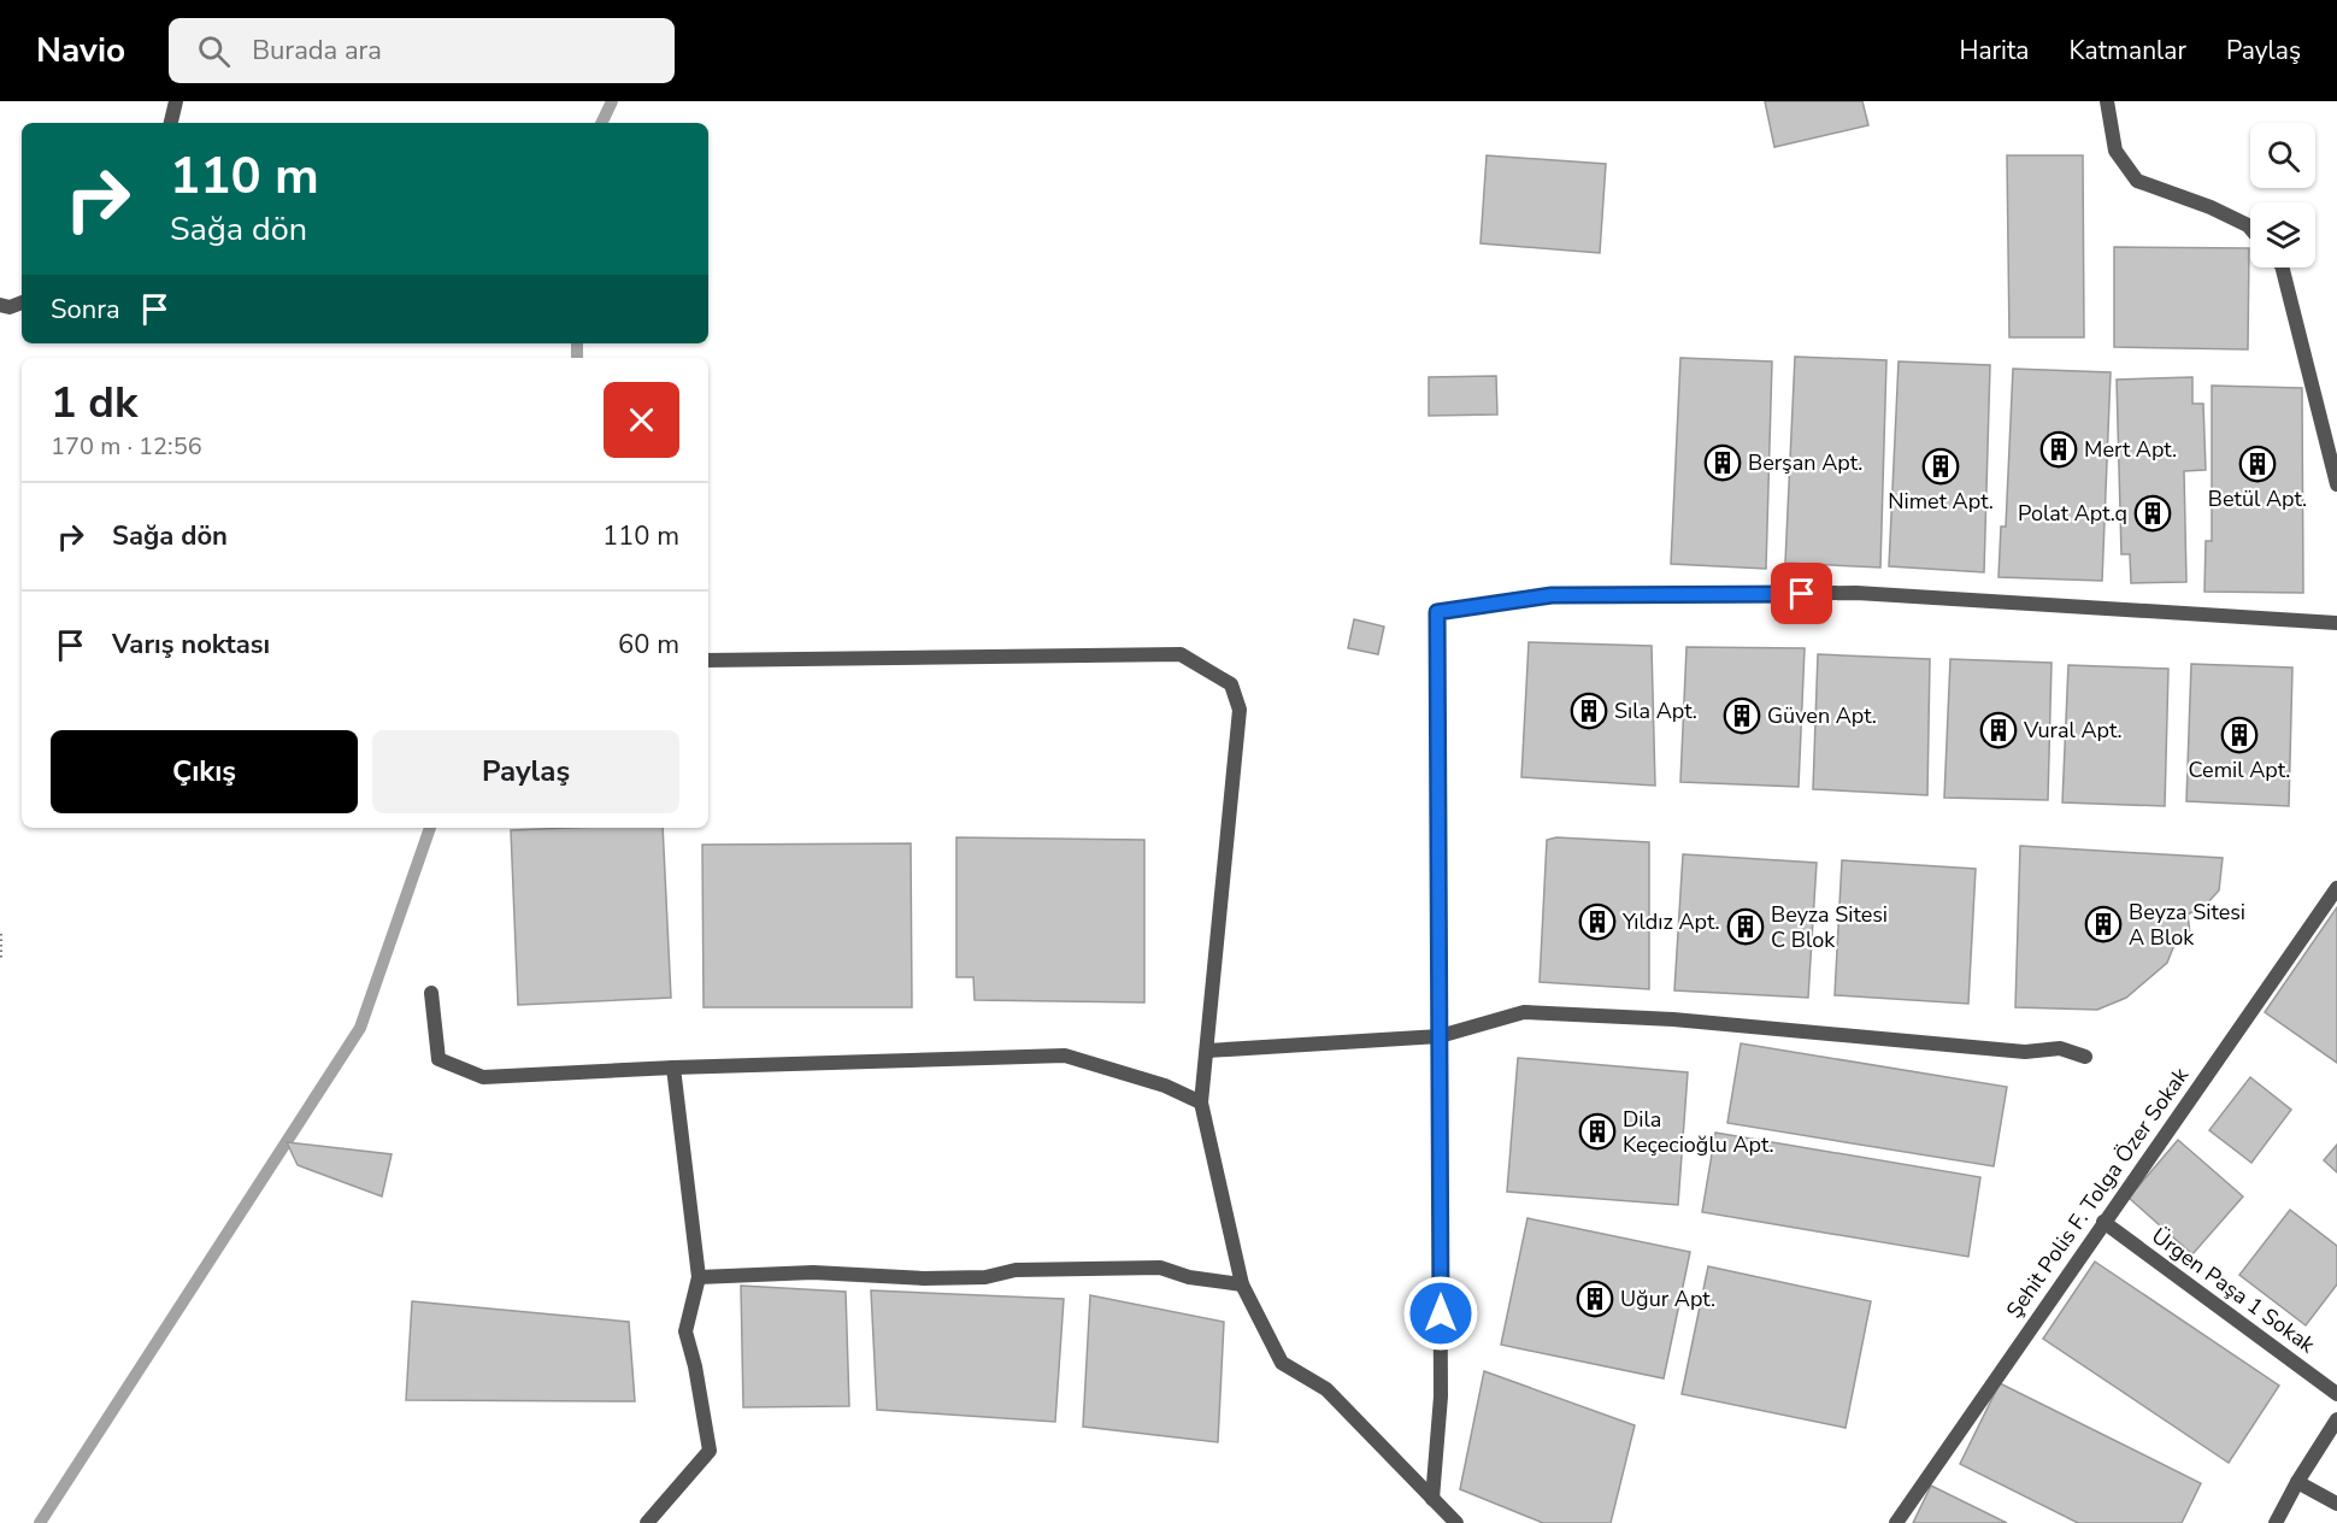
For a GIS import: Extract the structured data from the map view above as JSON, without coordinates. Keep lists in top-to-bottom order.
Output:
{
  "streets": {
    "street": ["Şehit Polis F. Tolga Özer Sokak", "Ürgen Paşa 1 Sokak"]
  },
  "crossings": [
    ["Şehit Polis F. Tolga Özer Sokak", "Ürgen Paşa 1 Sokak"]
  ],
  "places": {
    "building": [
      "Mert Apt.",
      "Berşan Apt.",
      "Betül Apt.",
      "Nimet Apt.",
      "Polat Apt.q",
      "Sıla Apt.",
      "Güven Apt.",
      "Vural Apt.",
      "Cemil Apt.",
      "Yıldız Apt.",
      "Beyza Sitesi A Blok",
      "Beyza Sitesi C Blok",
      "Dila Keçecioğlu Apt.",
      "Uğur Apt."
    ]
  },
  "page": {
    "header": "Navio",
    "search": "Burada ara",
    "nav": ["Harita", "Katmanlar", "Paylaş"],
    "turn": ["110 m", "Sağa dön"],
    "then": "Sonra",
    "heading": ["1 dk", "170 m · 12:56"],
    "list": [
      {
        "name": "Sağa dön",
        "value": "110 m"
      },
      {
        "name": "Varış noktası",
        "value": "60 m"
      }
    ],
    "buttons": ["Çıkış", "Paylaş"]
  }
}
